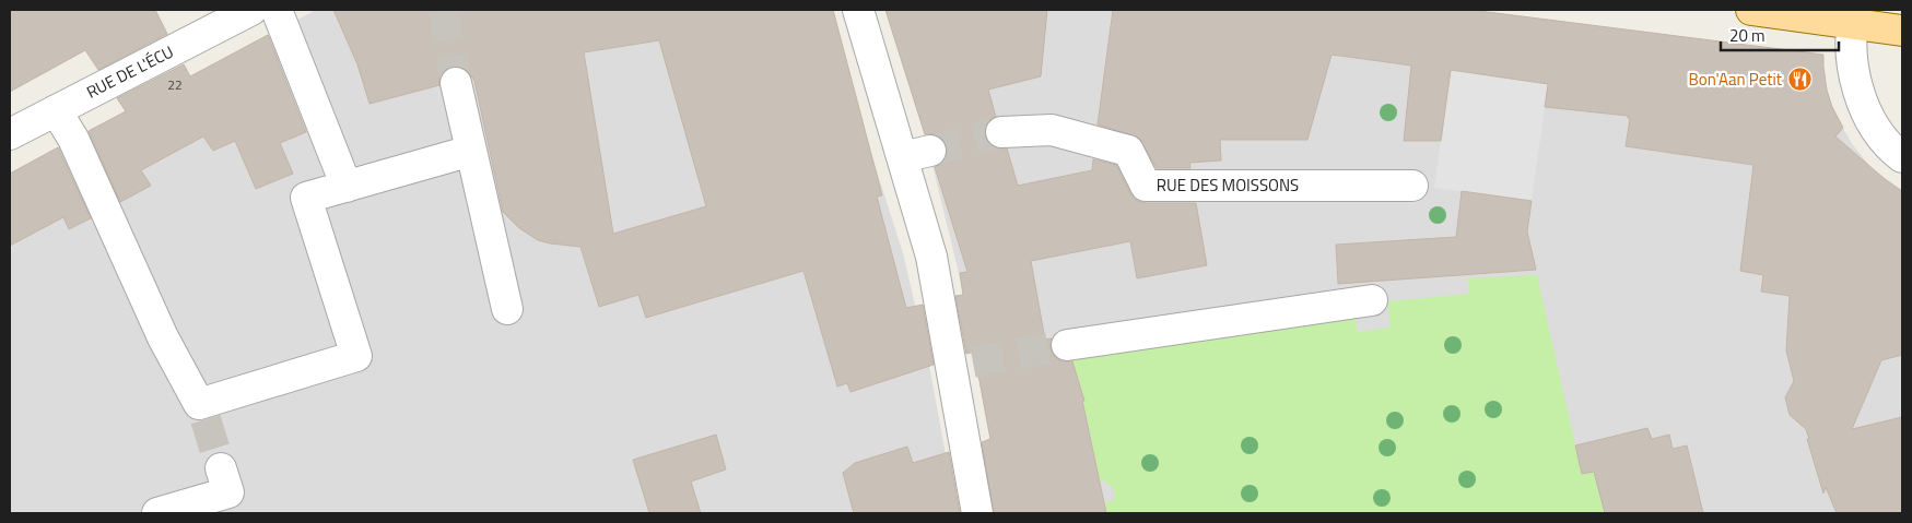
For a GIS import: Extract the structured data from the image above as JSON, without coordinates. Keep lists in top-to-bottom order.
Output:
{
  "streets": {
    "street": ["RUE DE L'ÉCU", "RUE DES MOISSONS"]
  },
  "places": {
    "restaurant": ["Bon'Aan Petit"]
  },
  "house_numbers": ["22"],
  "scale_bar": "20 m"
}
